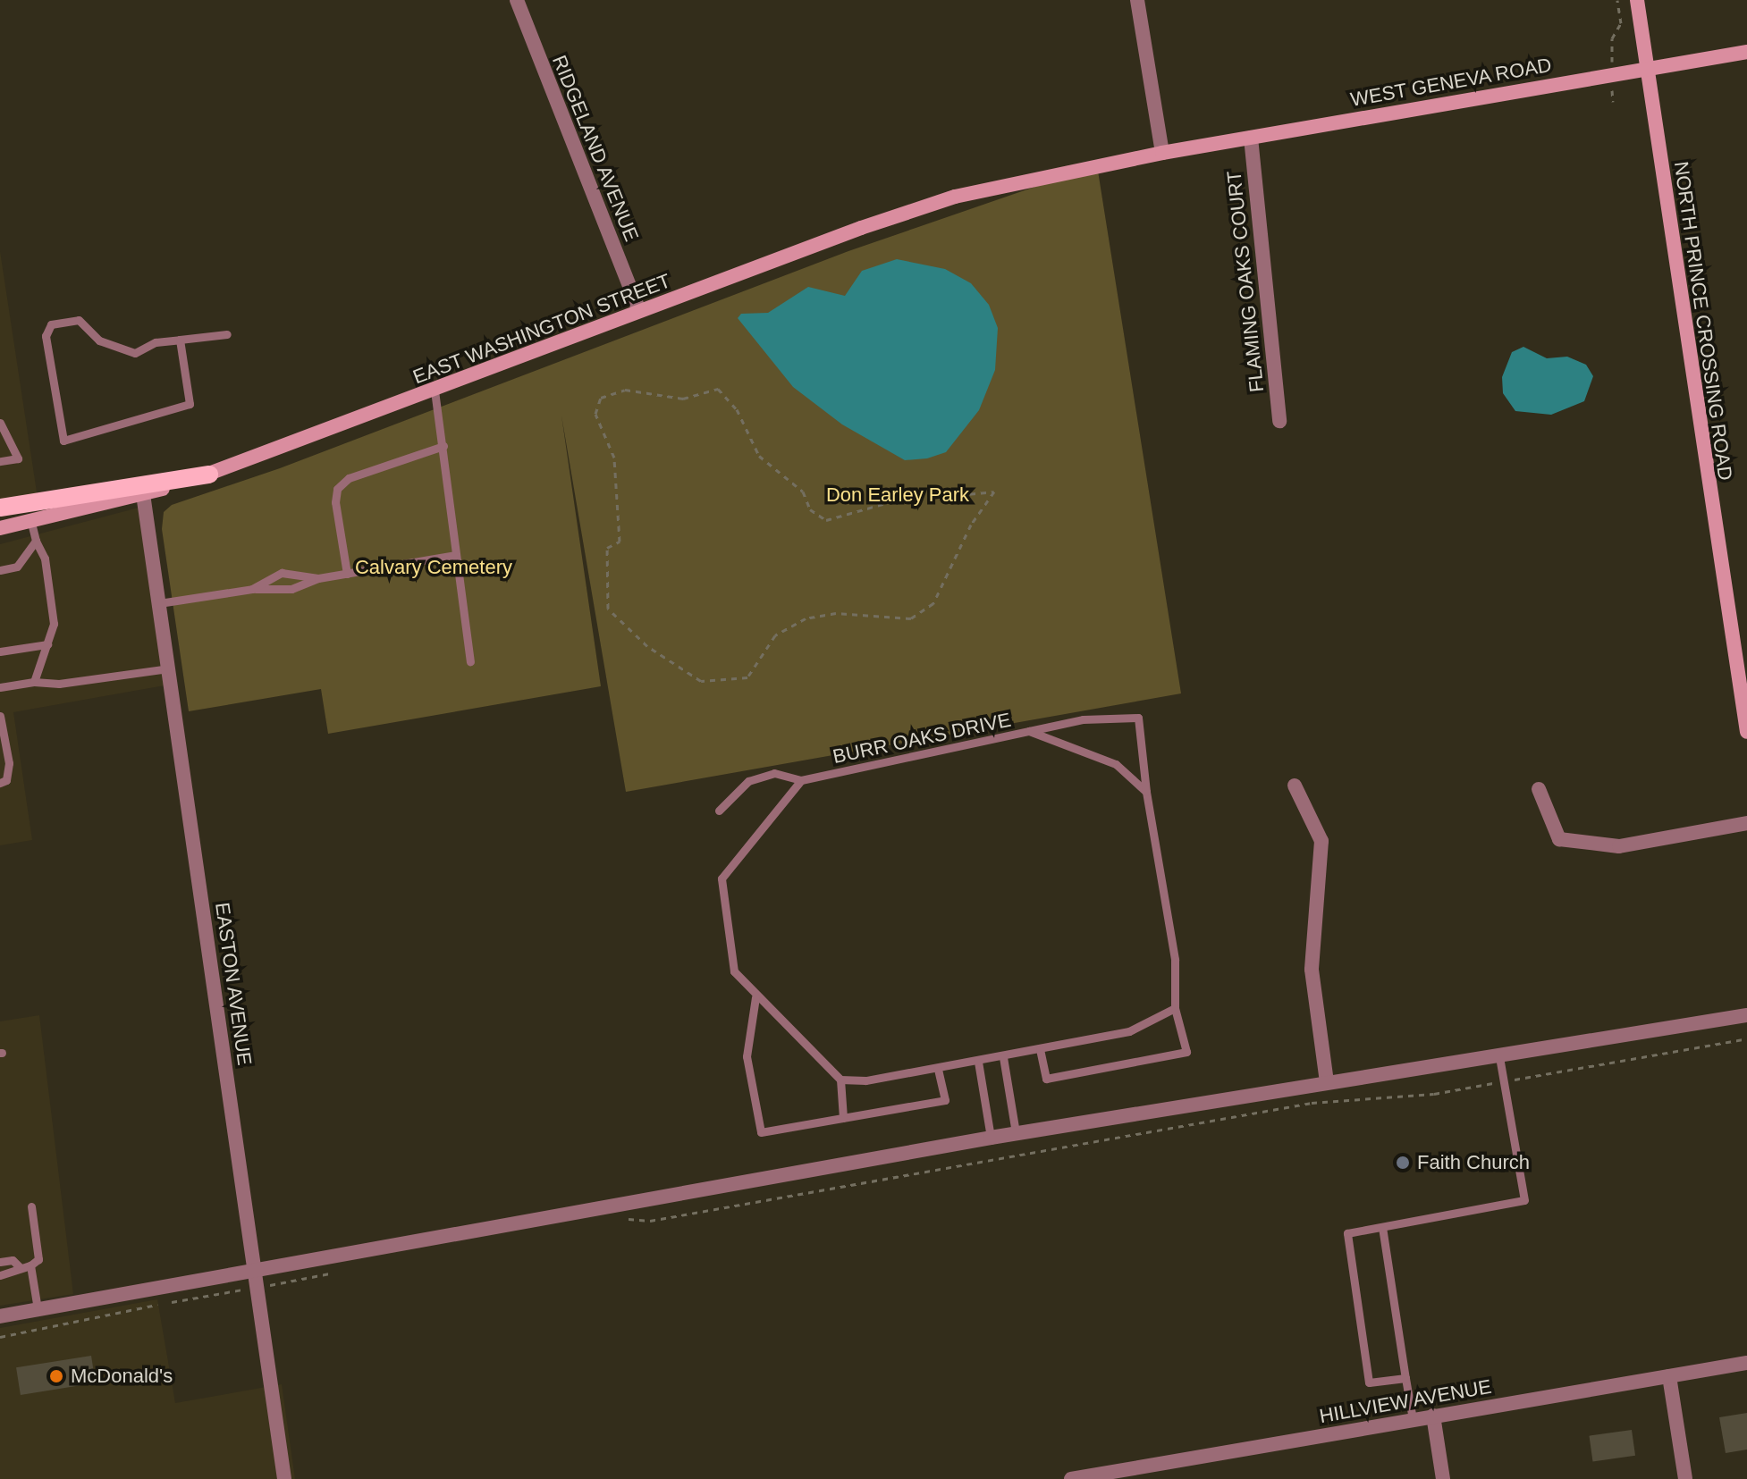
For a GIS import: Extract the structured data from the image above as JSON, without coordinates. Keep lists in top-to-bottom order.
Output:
{
  "streets": {
    "main road": ["WEST GENEVA ROAD", "NORTH PRINCE CROSSING ROAD", "EAST WASHINGTON STREET"],
    "street": [
      "RIDGELAND AVENUE",
      "FLAMING OAKS COURT",
      "EASTON AVENUE",
      "HILLVIEW AVENUE"
    ],
    "lane": ["BURR OAKS DRIVE"]
  },
  "crossings": [
    ["WEST GENEVA ROAD", "FLAMING OAKS COURT"],
    ["WEST GENEVA ROAD", "NORTH PRINCE CROSSING ROAD"],
    ["WEST GENEVA ROAD", "EAST WASHINGTON STREET"],
    ["RIDGELAND AVENUE", "EAST WASHINGTON STREET"],
    ["EAST WASHINGTON STREET", "EASTON AVENUE"]
  ],
  "parks": ["Don Earley Park", "Calvary Cemetery"],
  "places": ["Faith Church", "McDonald's"]
}
